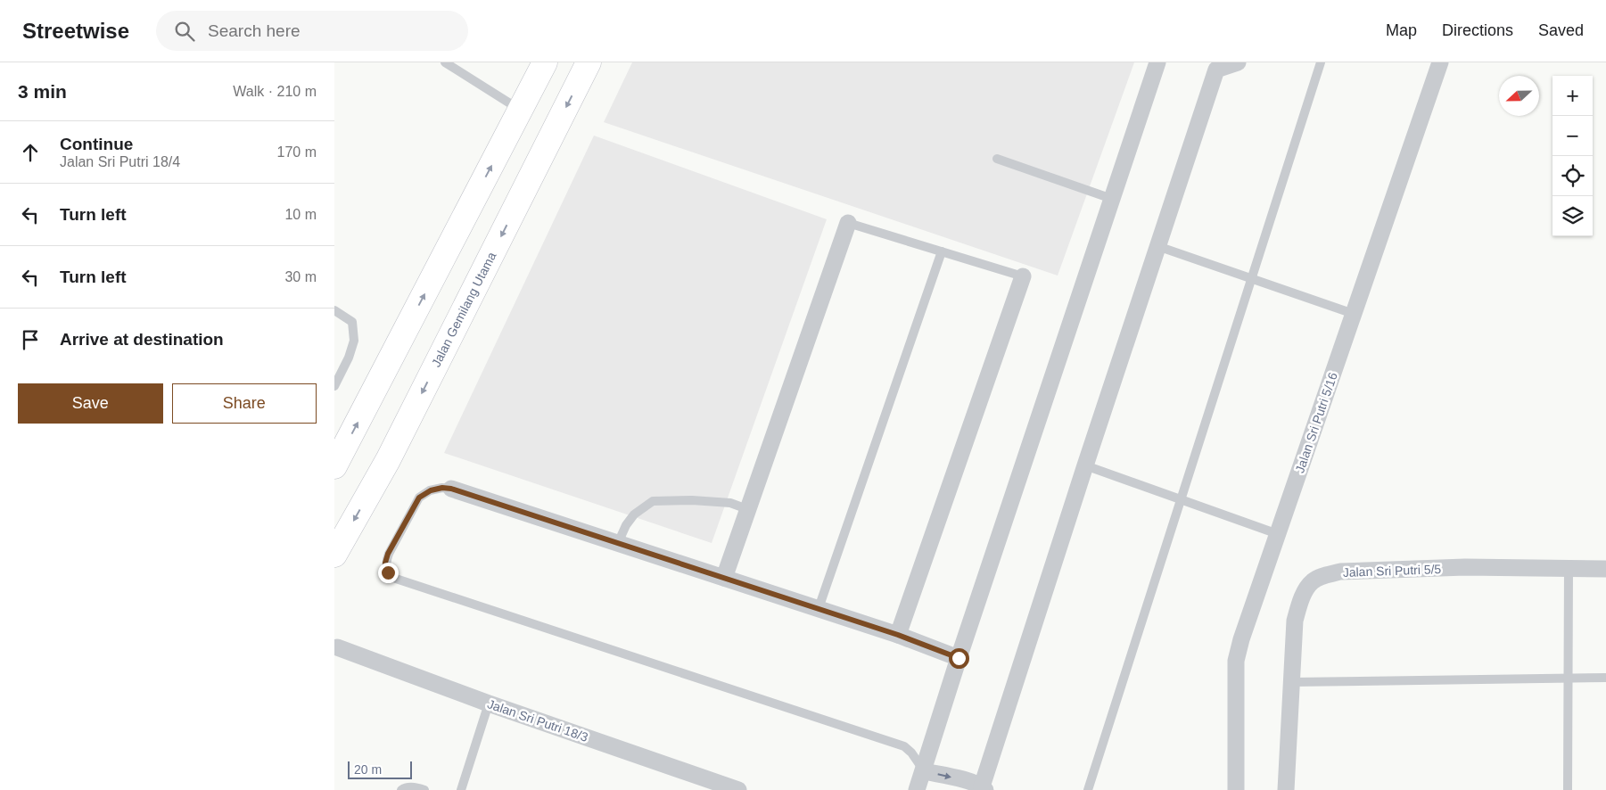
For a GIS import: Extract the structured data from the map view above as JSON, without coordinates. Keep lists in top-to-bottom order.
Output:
{
  "streets": {
    "main road": ["Jalan Gemilang Utama"],
    "street": ["Jalan Sri Putri 5/16", "Jalan Sri Putri 5/5", "Jalan Sri Putri 18/3"]
  },
  "scale_bar": "20 m",
  "north": "left",
  "page": {
    "header": "Streetwise",
    "search": "Search here",
    "nav": ["Map", "Directions", "Saved"],
    "heading": ["3 min", "Walk · 210 m"],
    "map_buttons": ["+", "−"],
    "list": [
      ["Continue", "Jalan Sri Putri 18/4", "170 m"],
      ["Turn left", "10 m"],
      ["Turn left", "30 m"],
      "Arrive at destination"
    ],
    "buttons": ["Save", "Share"],
    "scale": "20 m"
  }
}
